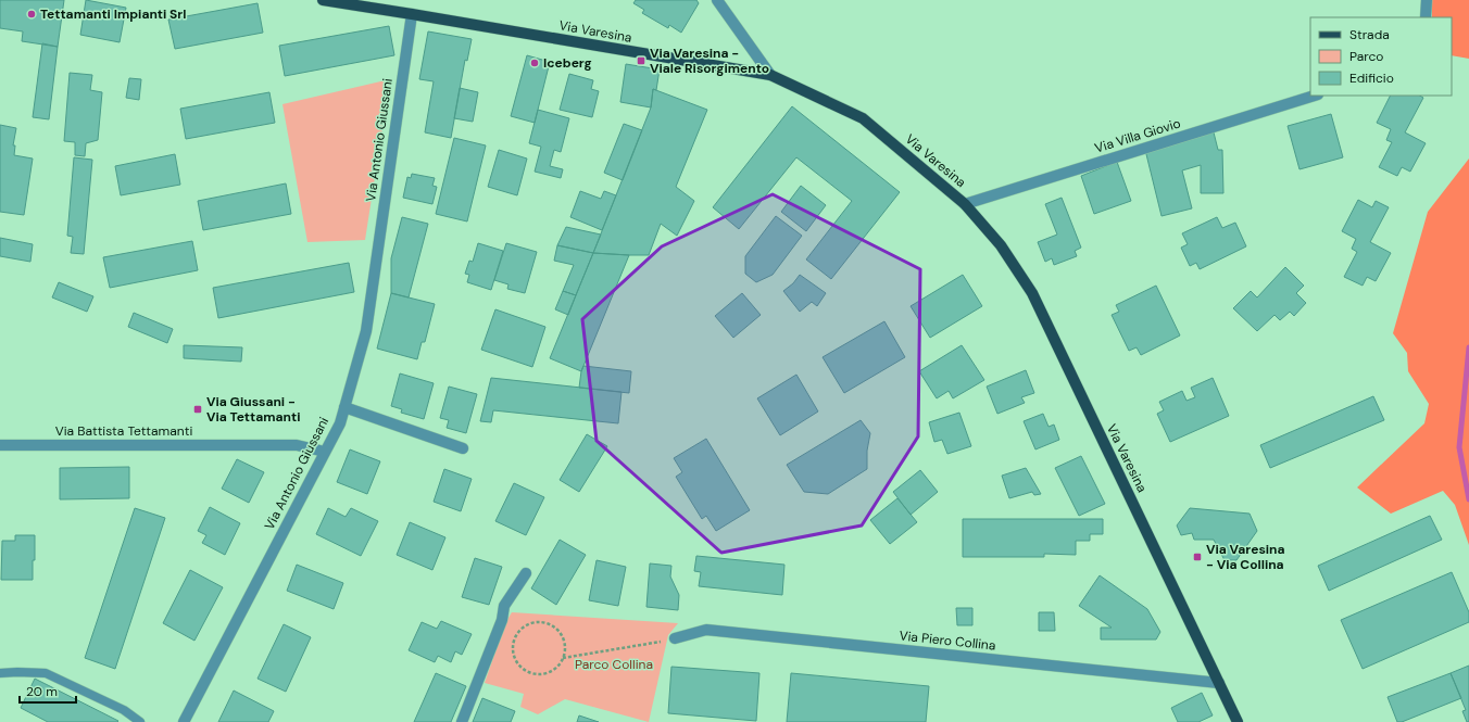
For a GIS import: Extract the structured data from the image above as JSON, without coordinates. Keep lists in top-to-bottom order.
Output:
{
  "streets": {
    "main road": ["Via Varesina"],
    "street": [
      "Via Villa Giovio",
      "Via Antonio Giussani",
      "Via Battista Tettamanti",
      "Via Piero Collina"
    ]
  },
  "crossings": [
    ["Via Varesina", "Via Villa Giovio"],
    ["Via Varesina", "Via Antonio Giussani"],
    ["Via Varesina", "Via Piero Collina"],
    ["Via Antonio Giussani", "Via Battista Tettamanti"]
  ],
  "parks": ["Parco Collina"],
  "places": {
    "other": ["Tettamanti Impianti Srl", "Iceberg"],
    "transit": ["Via Varesina - Viale Risorgimento", "Via Giussani - Via Tettamanti", "Via Varesina - Via Collina"]
  },
  "legend": ["Strada", "Parco", "Edificio"],
  "scale_bar": "20 m"
}
